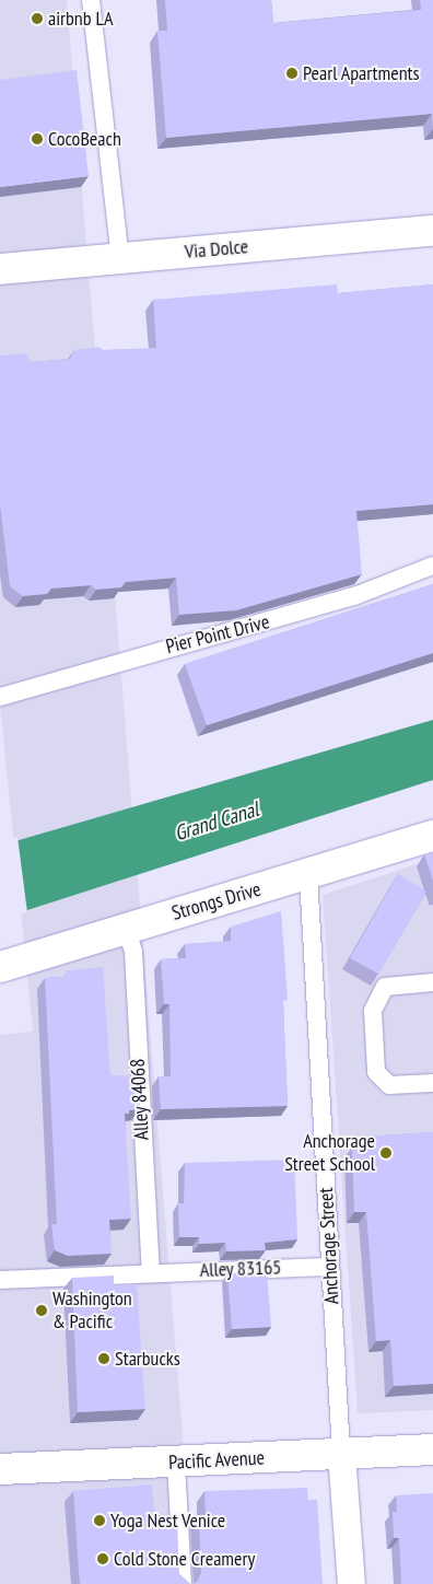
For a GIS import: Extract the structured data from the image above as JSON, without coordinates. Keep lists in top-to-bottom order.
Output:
{
  "streets": {
    "street": [
      "Via Dolce",
      "Strongs Drive",
      "Anchorage Street",
      "Pacific Avenue"
    ],
    "lane": ["Pier Point Drive", "Alley 84068", "Alley 83165"]
  },
  "crossings": [
    ["Strongs Drive", "Alley 84068"],
    ["Strongs Drive", "Anchorage Street"],
    ["Alley 84068", "Alley 83165"],
    ["Anchorage Street", "Alley 83165"],
    ["Anchorage Street", "Pacific Avenue"]
  ],
  "water": ["Grand Canal"],
  "places": [
    "airbnb LA",
    "Pearl Apartments",
    "CocoBeach",
    "Anchorage Street School",
    "Washington & Pacific",
    "Starbucks",
    "Yoga Nest Venice",
    "Cold Stone Creamery"
  ]
}
